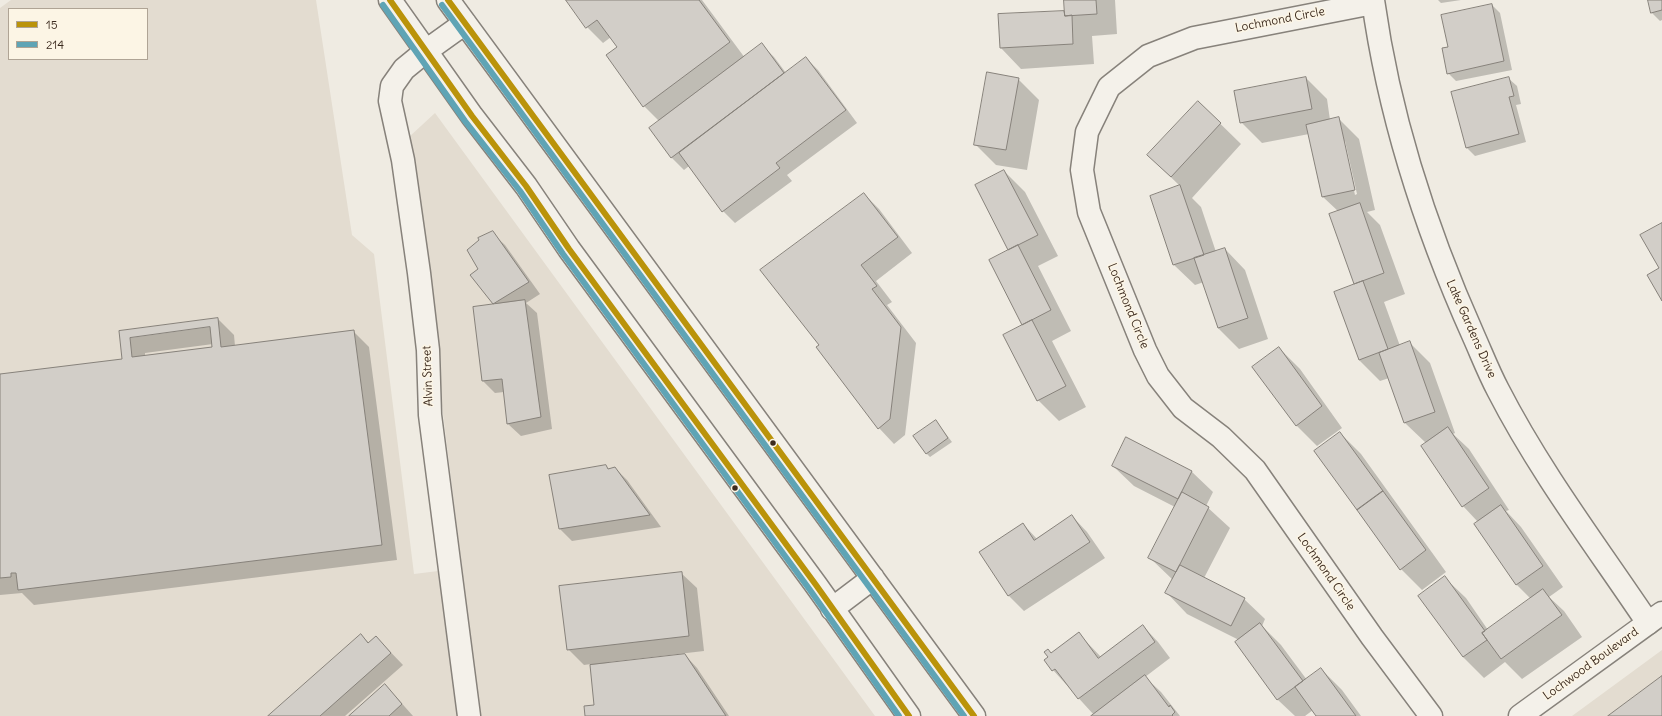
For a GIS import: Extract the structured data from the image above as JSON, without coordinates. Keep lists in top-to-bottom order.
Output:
{
  "streets": {
    "street": [
      "Lochmond Circle",
      "Lake Gardens Drive",
      "Alvin Street",
      "Lochwood Boulevard"
    ]
  },
  "crossings": [
    ["Lochmond Circle", "Lake Gardens Drive"],
    ["Lake Gardens Drive", "Lochwood Boulevard"]
  ],
  "lines": ["transit line 15", "transit line 214"],
  "legend": ["15", "214"]
}
